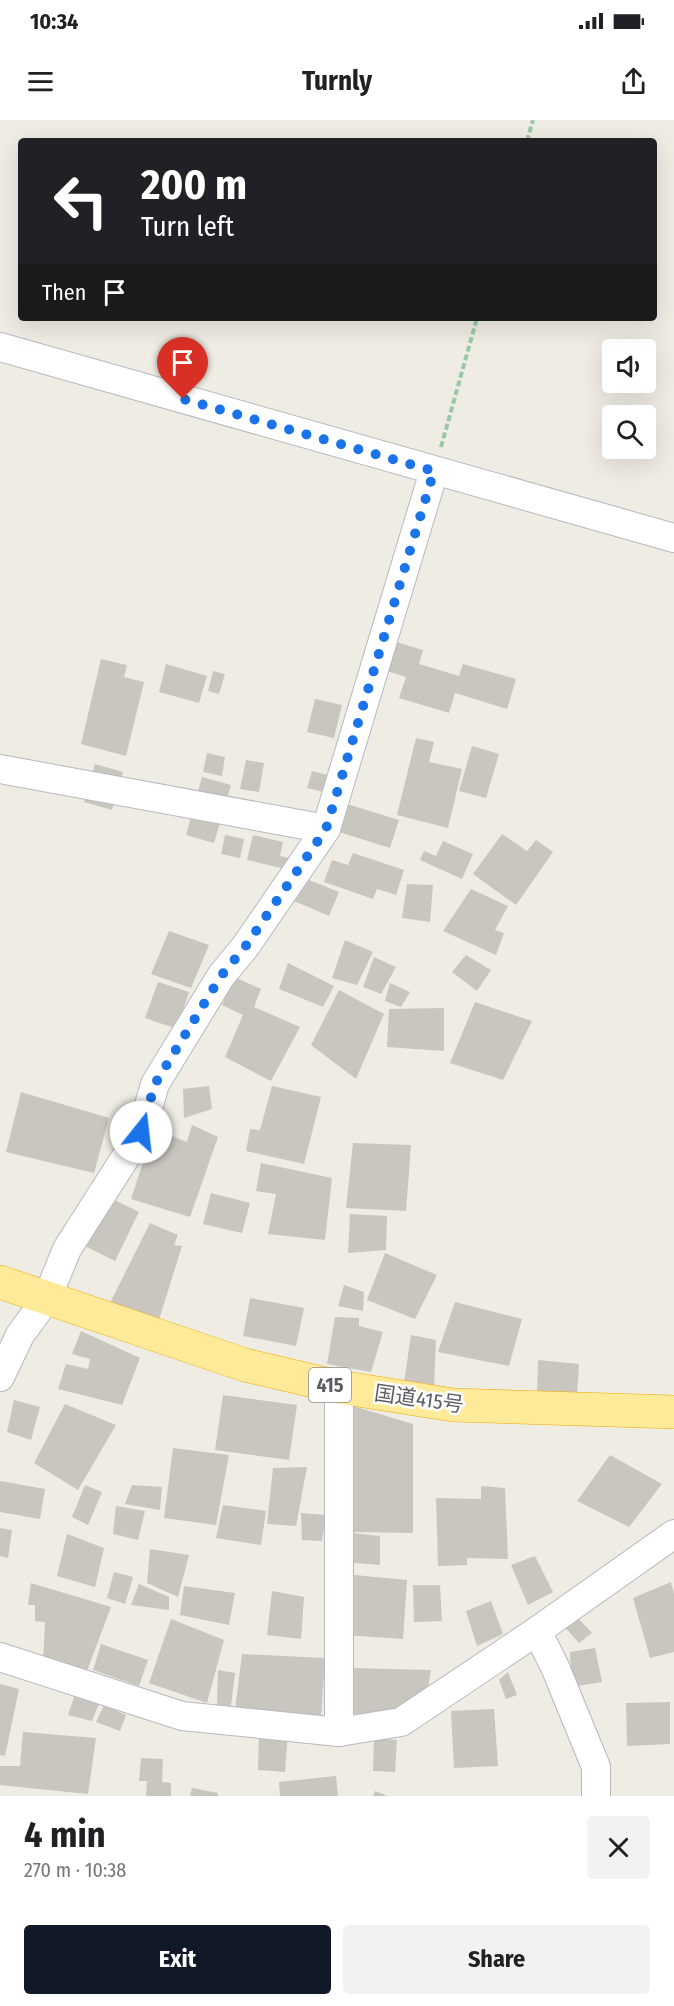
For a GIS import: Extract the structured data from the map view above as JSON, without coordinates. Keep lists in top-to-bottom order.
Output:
{
  "streets": {
    "highway": ["415", "国道415号"]
  },
  "page": {
    "status": "10:34",
    "header": "Turnly",
    "turn": ["200 m", "Turn left"],
    "then": "Then",
    "heading": ["4 min", "270 m · 10:38"],
    "buttons": ["Exit", "Share"]
  }
}
